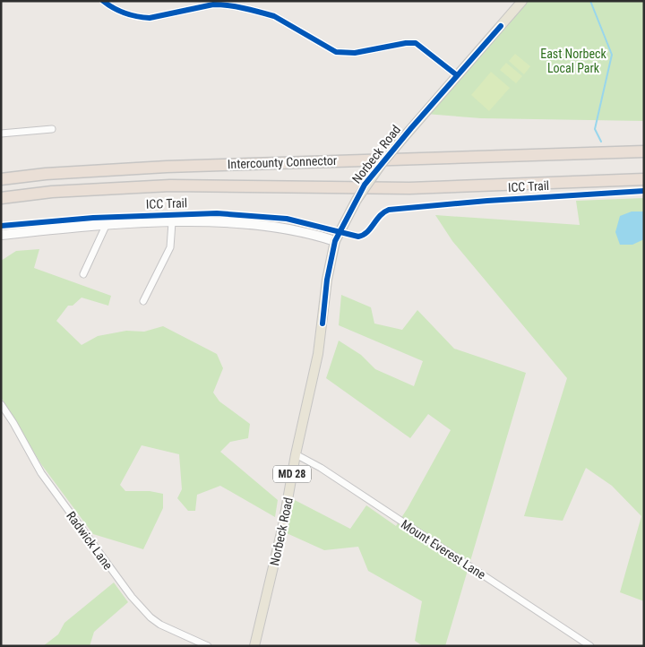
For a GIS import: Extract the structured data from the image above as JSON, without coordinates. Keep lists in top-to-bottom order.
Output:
{
  "streets": {
    "highway": ["Intercounty Connector"],
    "main road": ["Norbeck Road", "MD 28"],
    "street": ["Radwick Lane", "Mount Everest Lane"],
    "cycle path": ["ICC Trail"]
  },
  "crossings": [
    ["Norbeck Road", "Mount Everest Lane"]
  ],
  "parks": ["East Norbeck Local Park"]
}
